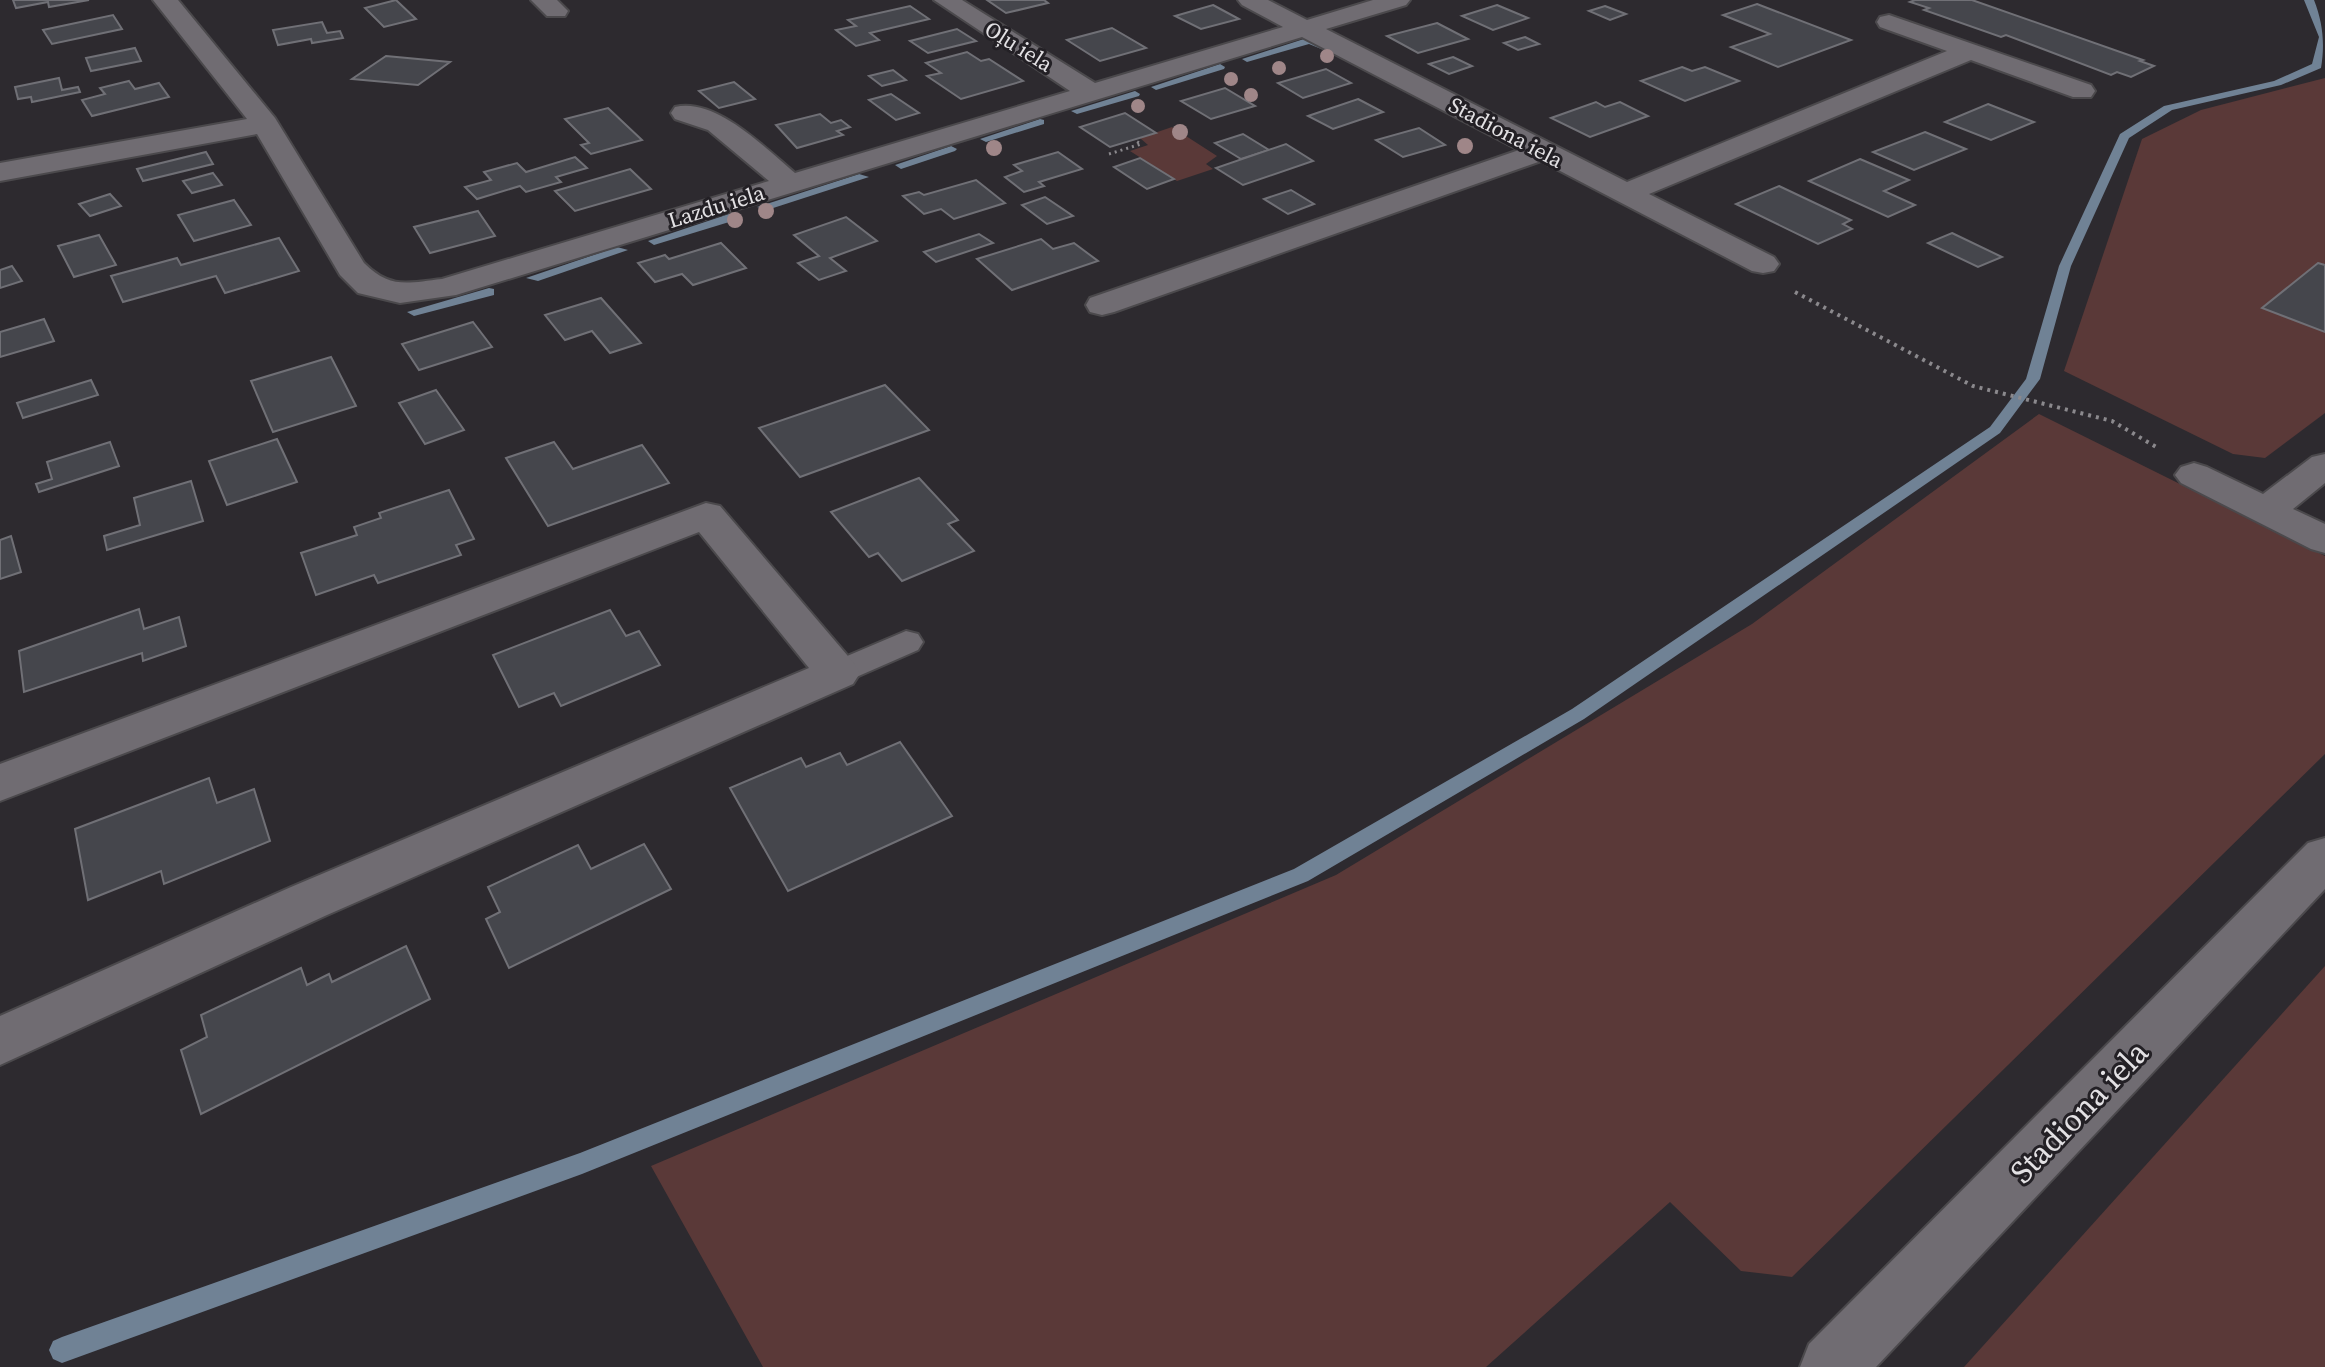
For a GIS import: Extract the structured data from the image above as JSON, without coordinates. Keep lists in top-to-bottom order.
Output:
{
  "streets": {
    "street": ["Oļu iela", "Stadiona iela", "Lazdu iela"]
  },
  "crossings": [
    ["Oļu iela", "Lazdu iela"],
    ["Stadiona iela", "Lazdu iela"]
  ]
}
